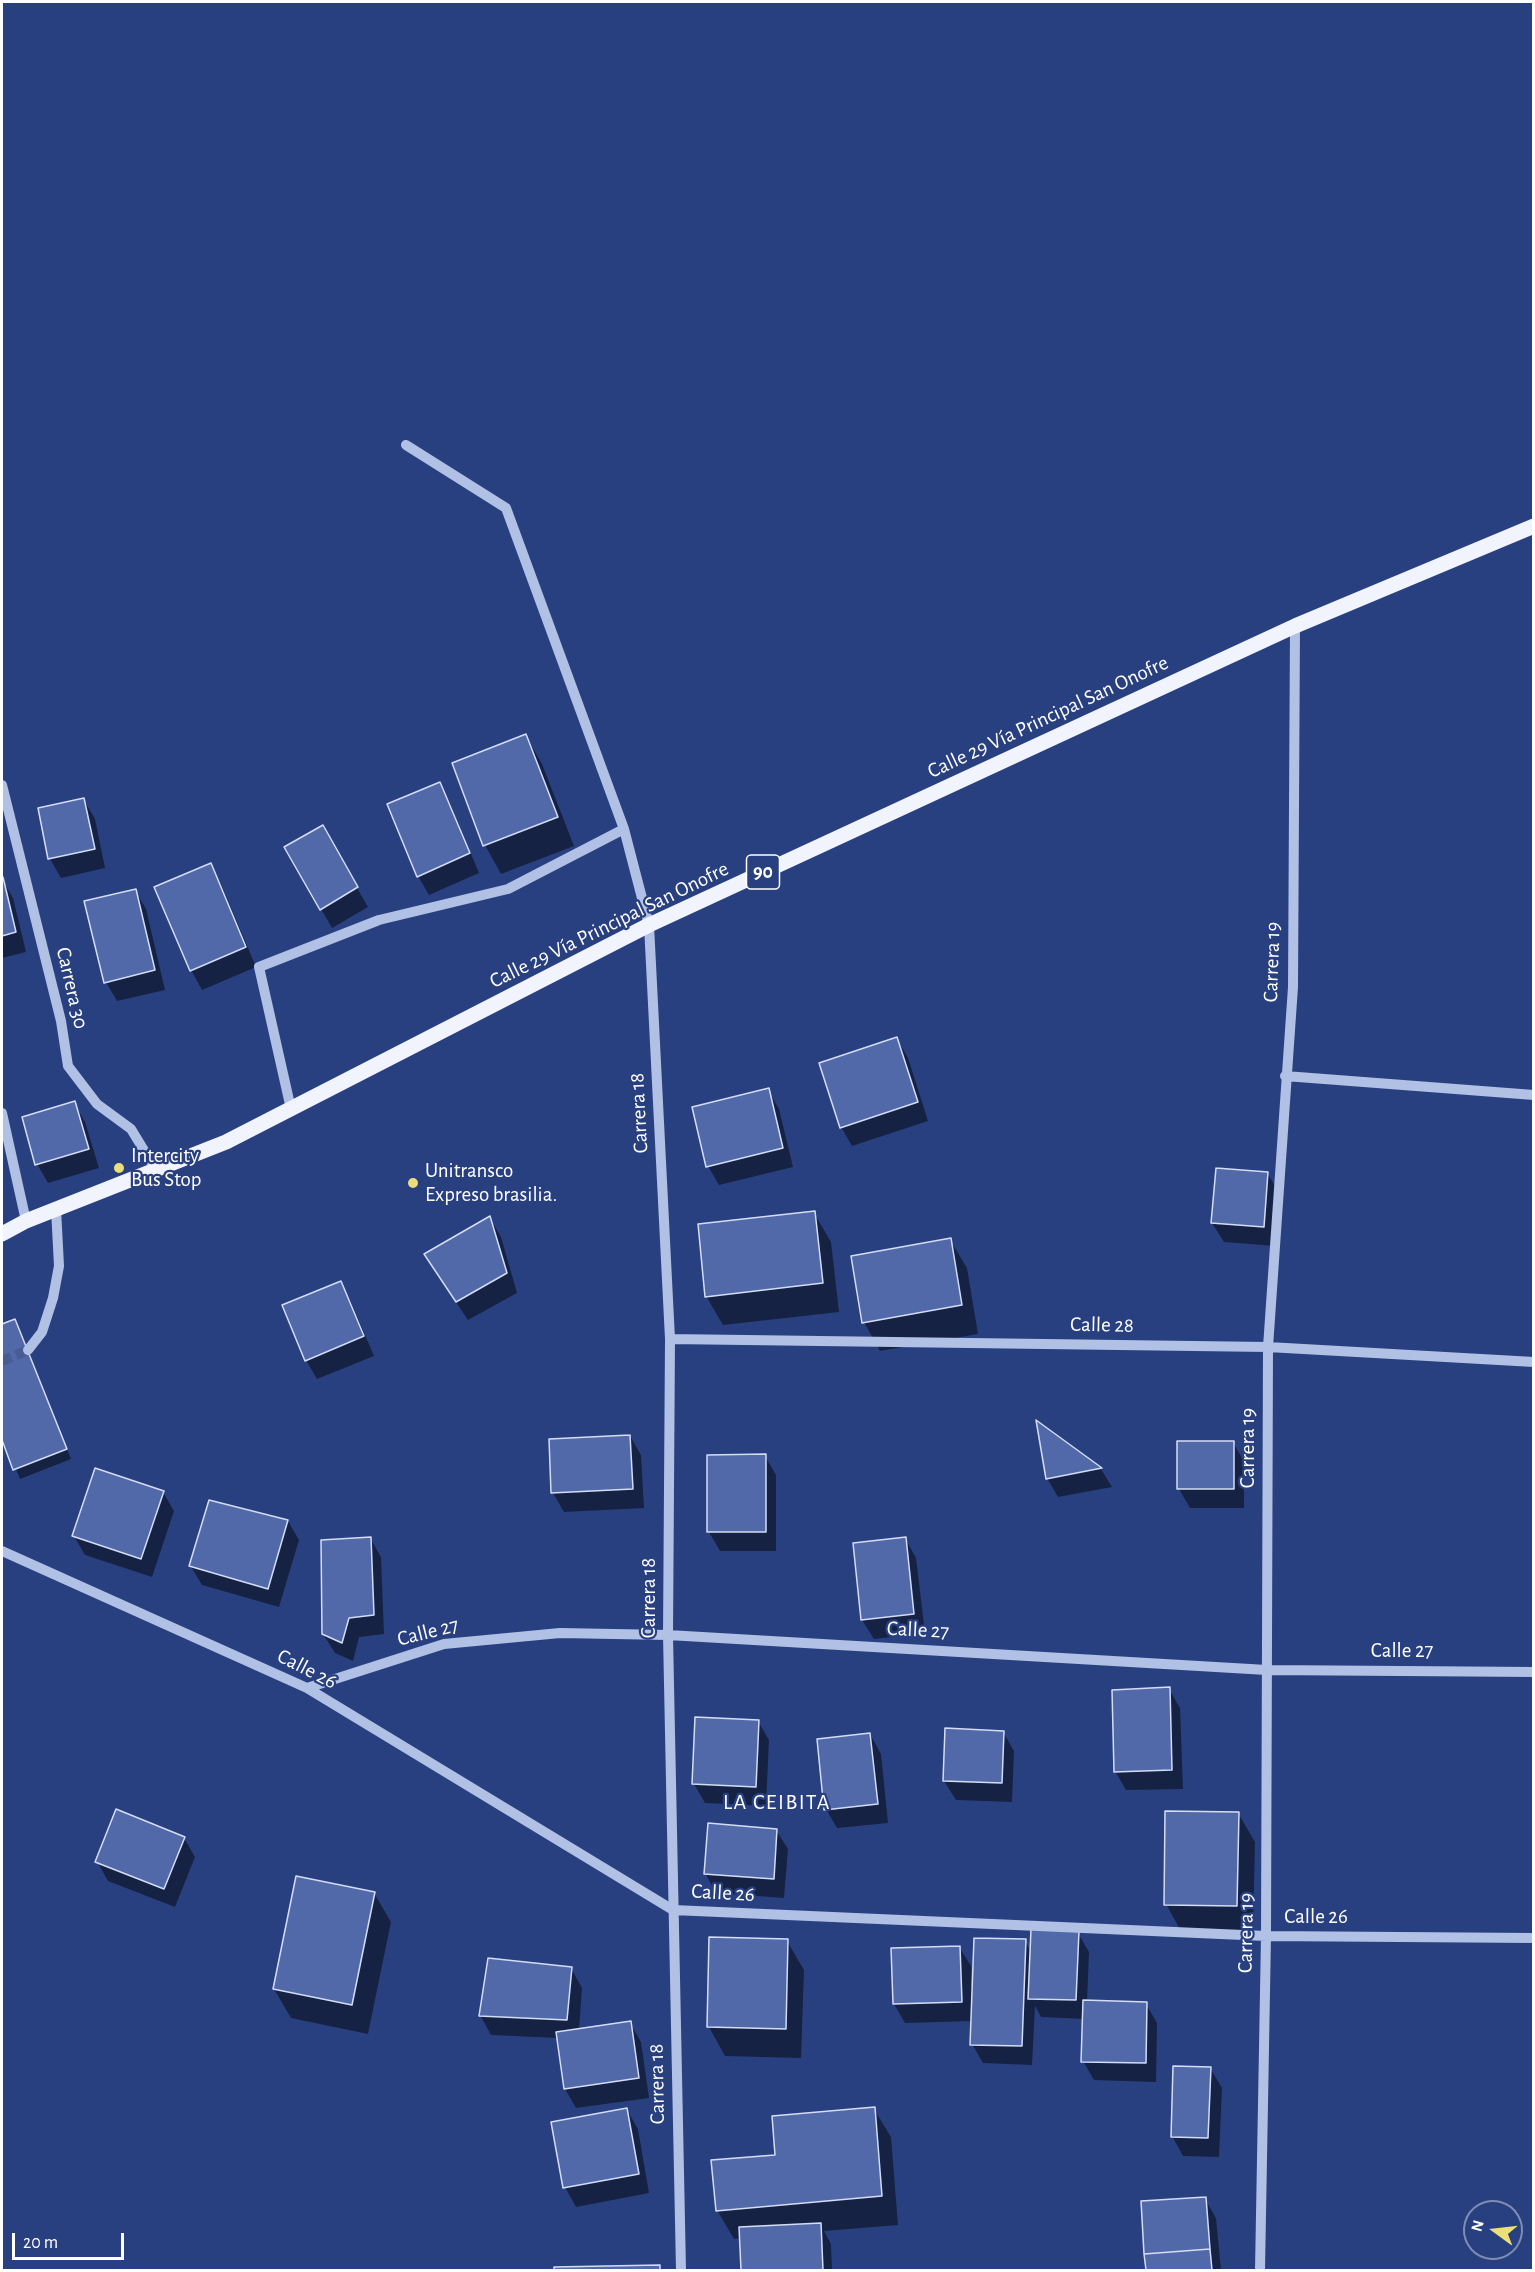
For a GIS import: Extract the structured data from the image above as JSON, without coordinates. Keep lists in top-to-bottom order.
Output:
{
  "streets": {
    "main road": ["Calle 29 Vía Principal San Onofre", "90"],
    "street": [
      "Carrera 19",
      "Carrera 30",
      "Carrera 18",
      "Calle 28",
      "Calle 27",
      "Calle 26"
    ]
  },
  "crossings": [
    ["Calle 29 Vía Principal San Onofre", "Carrera 19"],
    ["Calle 29 Vía Principal San Onofre", "Carrera 30"],
    ["Calle 29 Vía Principal San Onofre", "Carrera 18"],
    ["Carrera 19", "Calle 28"],
    ["Carrera 19", "Calle 27"],
    ["Carrera 19", "Calle 26"],
    ["Carrera 18", "Calle 28"],
    ["Carrera 18", "Calle 27"],
    ["Carrera 18", "Calle 26"],
    ["Calle 27", "Calle 26"]
  ],
  "districts": ["LA CEIBITA"],
  "places": ["Intercity Bus Stop", "Unitransco Expreso brasilia."],
  "scale_bar": "20 m",
  "north": "left"
}
